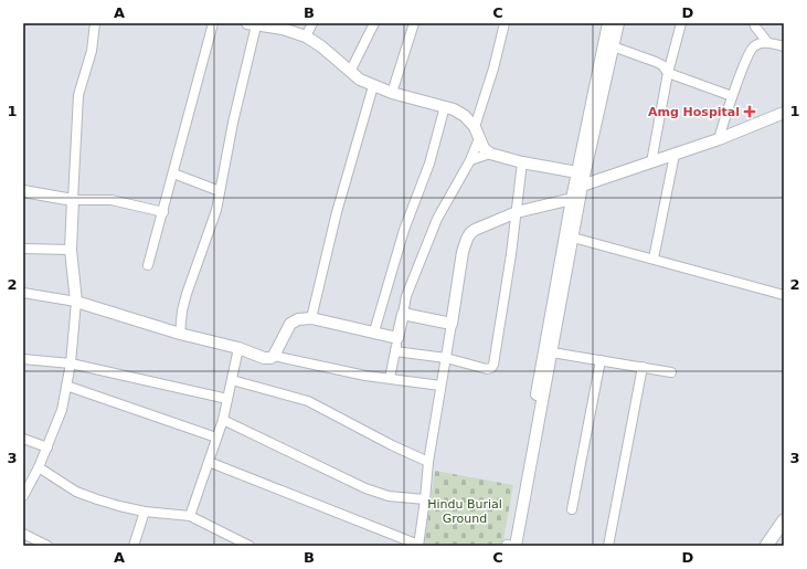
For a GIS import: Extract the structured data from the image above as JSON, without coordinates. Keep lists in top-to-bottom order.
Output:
{
  "parks": ["Hindu Burial Ground"],
  "places": {
    "health": ["Amg Hospital"]
  },
  "grid": {
    "columns": [
      "A",
      "B",
      "C",
      "D"
    ],
    "rows": ["1", "2", "3"]
  }
}
